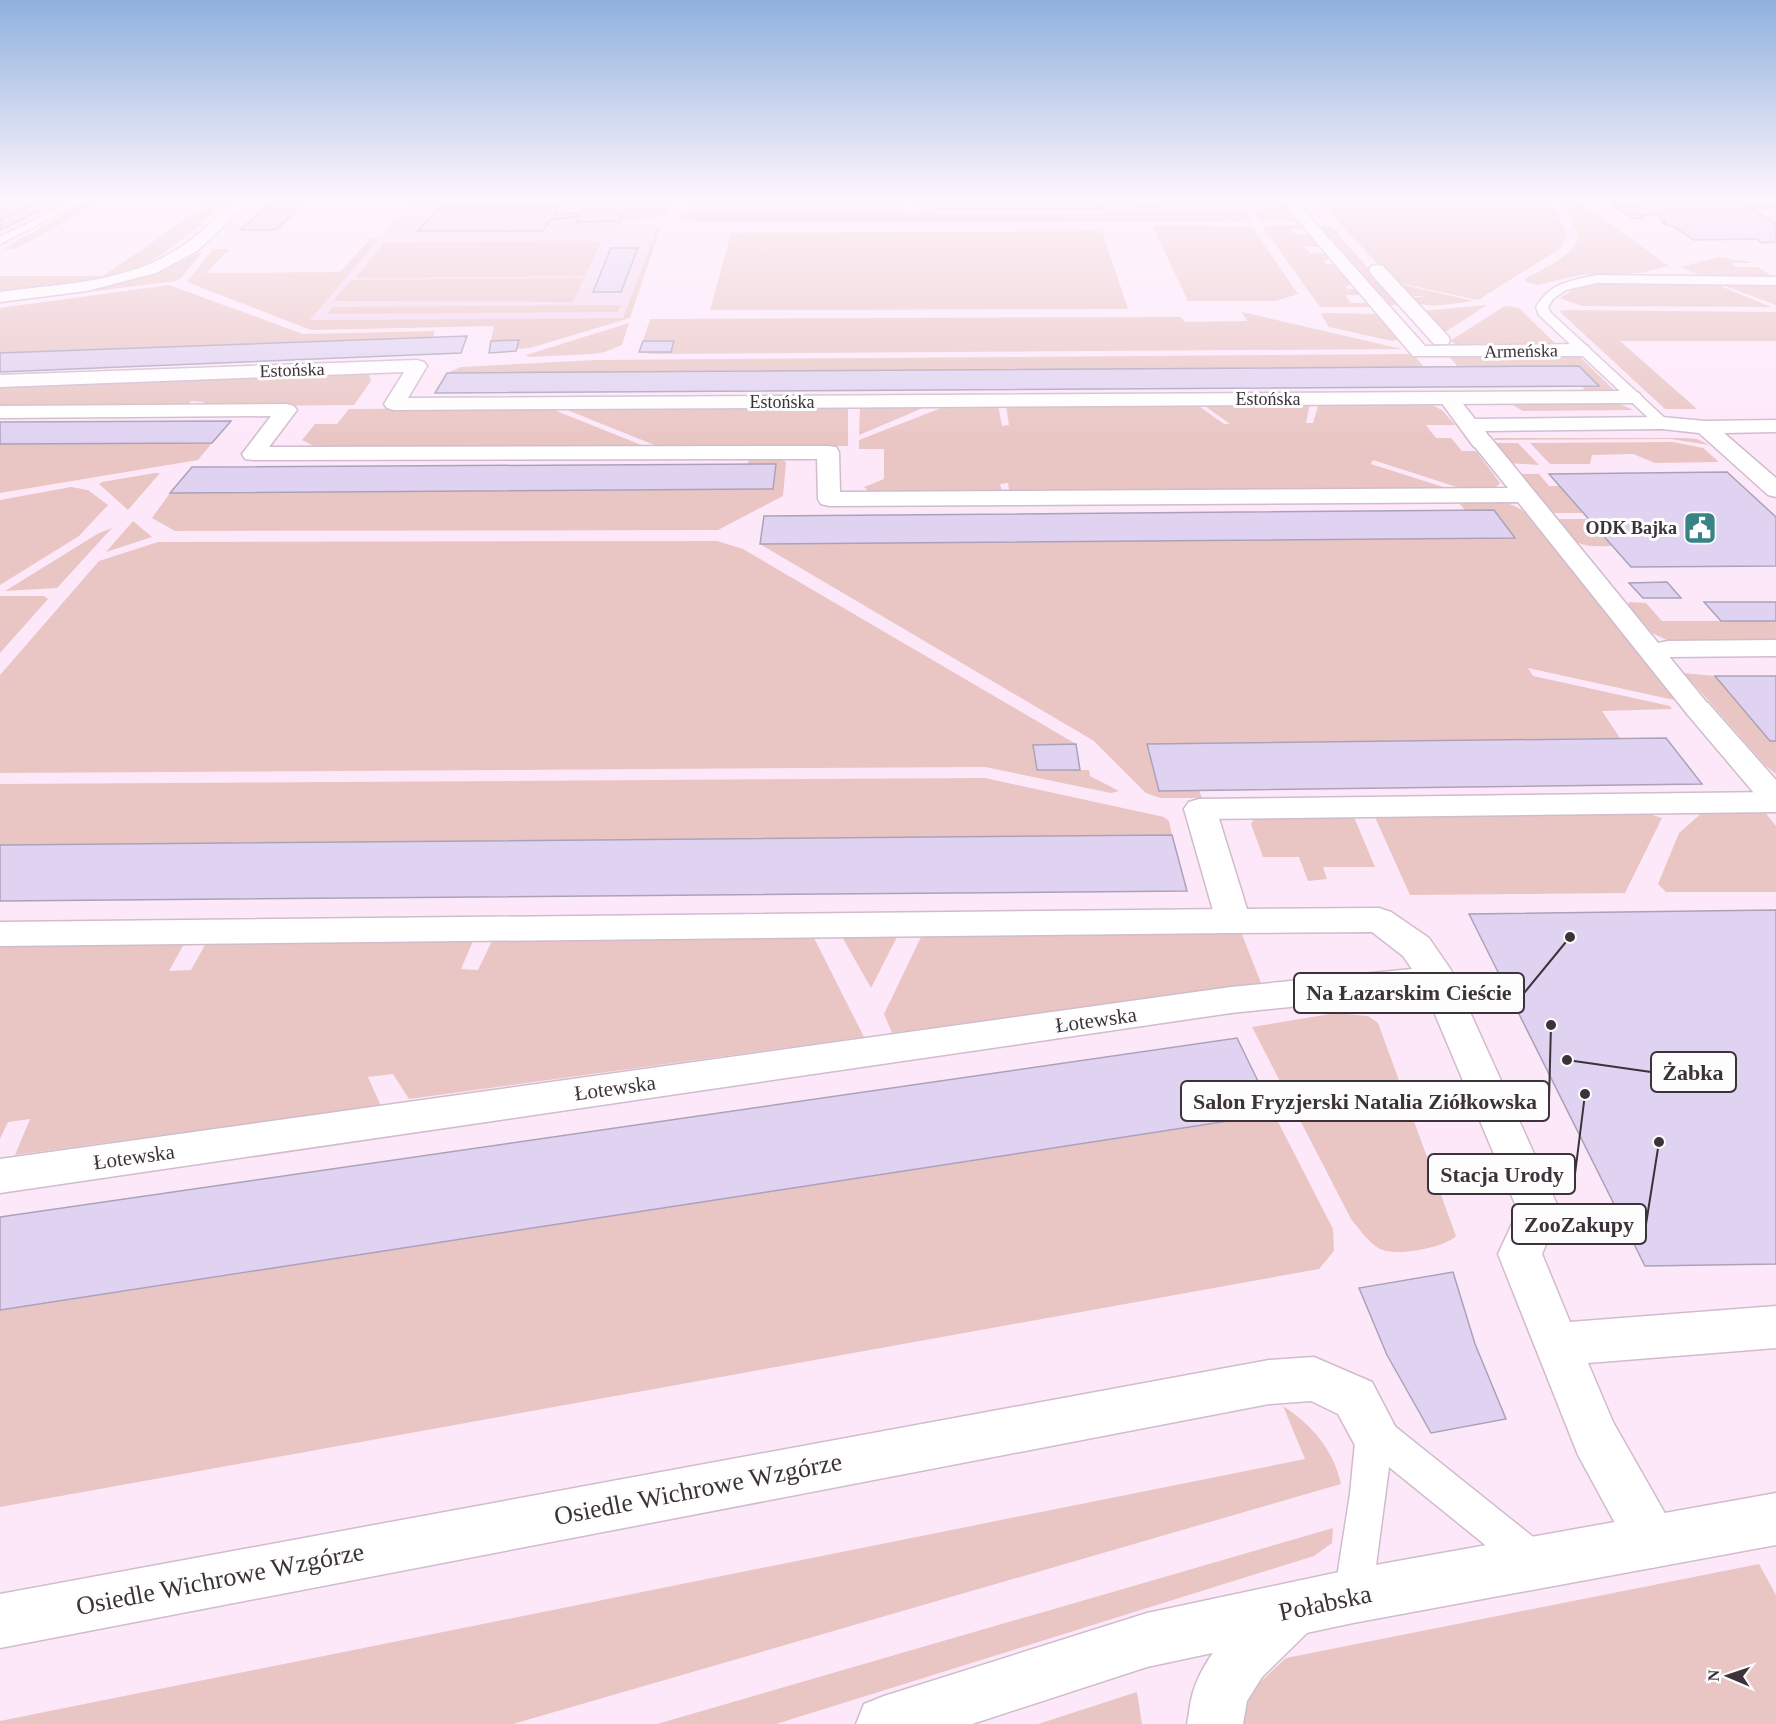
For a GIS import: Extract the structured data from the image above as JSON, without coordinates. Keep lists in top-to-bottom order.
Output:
{
  "streets": {
    "street": [
      "Armeńska",
      "Estońska",
      "Łotewska",
      "Osiedle Wichrowe Wzgórze",
      "Połabska"
    ]
  },
  "crossings": [
    ["Armeńska", "Estońska"]
  ],
  "places": {
    "public building": ["ODK Bajka"],
    "other": [
      "Na Łazarskim Cieście",
      "Salon Fryzjerski Natalia Ziółkowska",
      "Żabka",
      "Stacja Urody",
      "ZooZakupy"
    ]
  },
  "north": "left"
}
